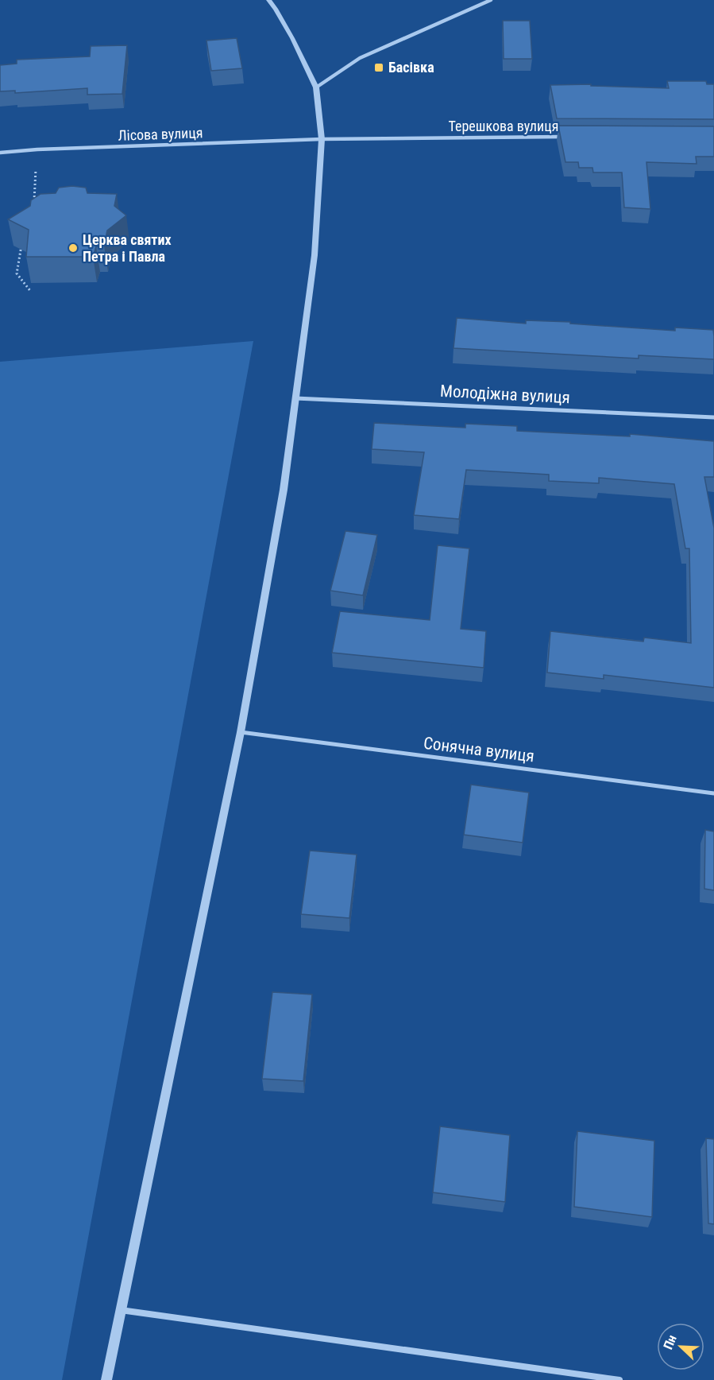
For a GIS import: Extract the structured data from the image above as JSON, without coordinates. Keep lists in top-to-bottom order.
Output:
{
  "streets": {
    "street": [
      "Терешкова вулиця",
      "Лісова вулиця",
      "Молодіжна вулиця",
      "Сонячна вулиця"
    ]
  },
  "crossings": [
    ["Терешкова вулиця", "Лісова вулиця"]
  ],
  "places": {
    "transit": ["Басівка"],
    "other": ["Церква святих Петра і Павла"]
  },
  "north": "top left"
}
